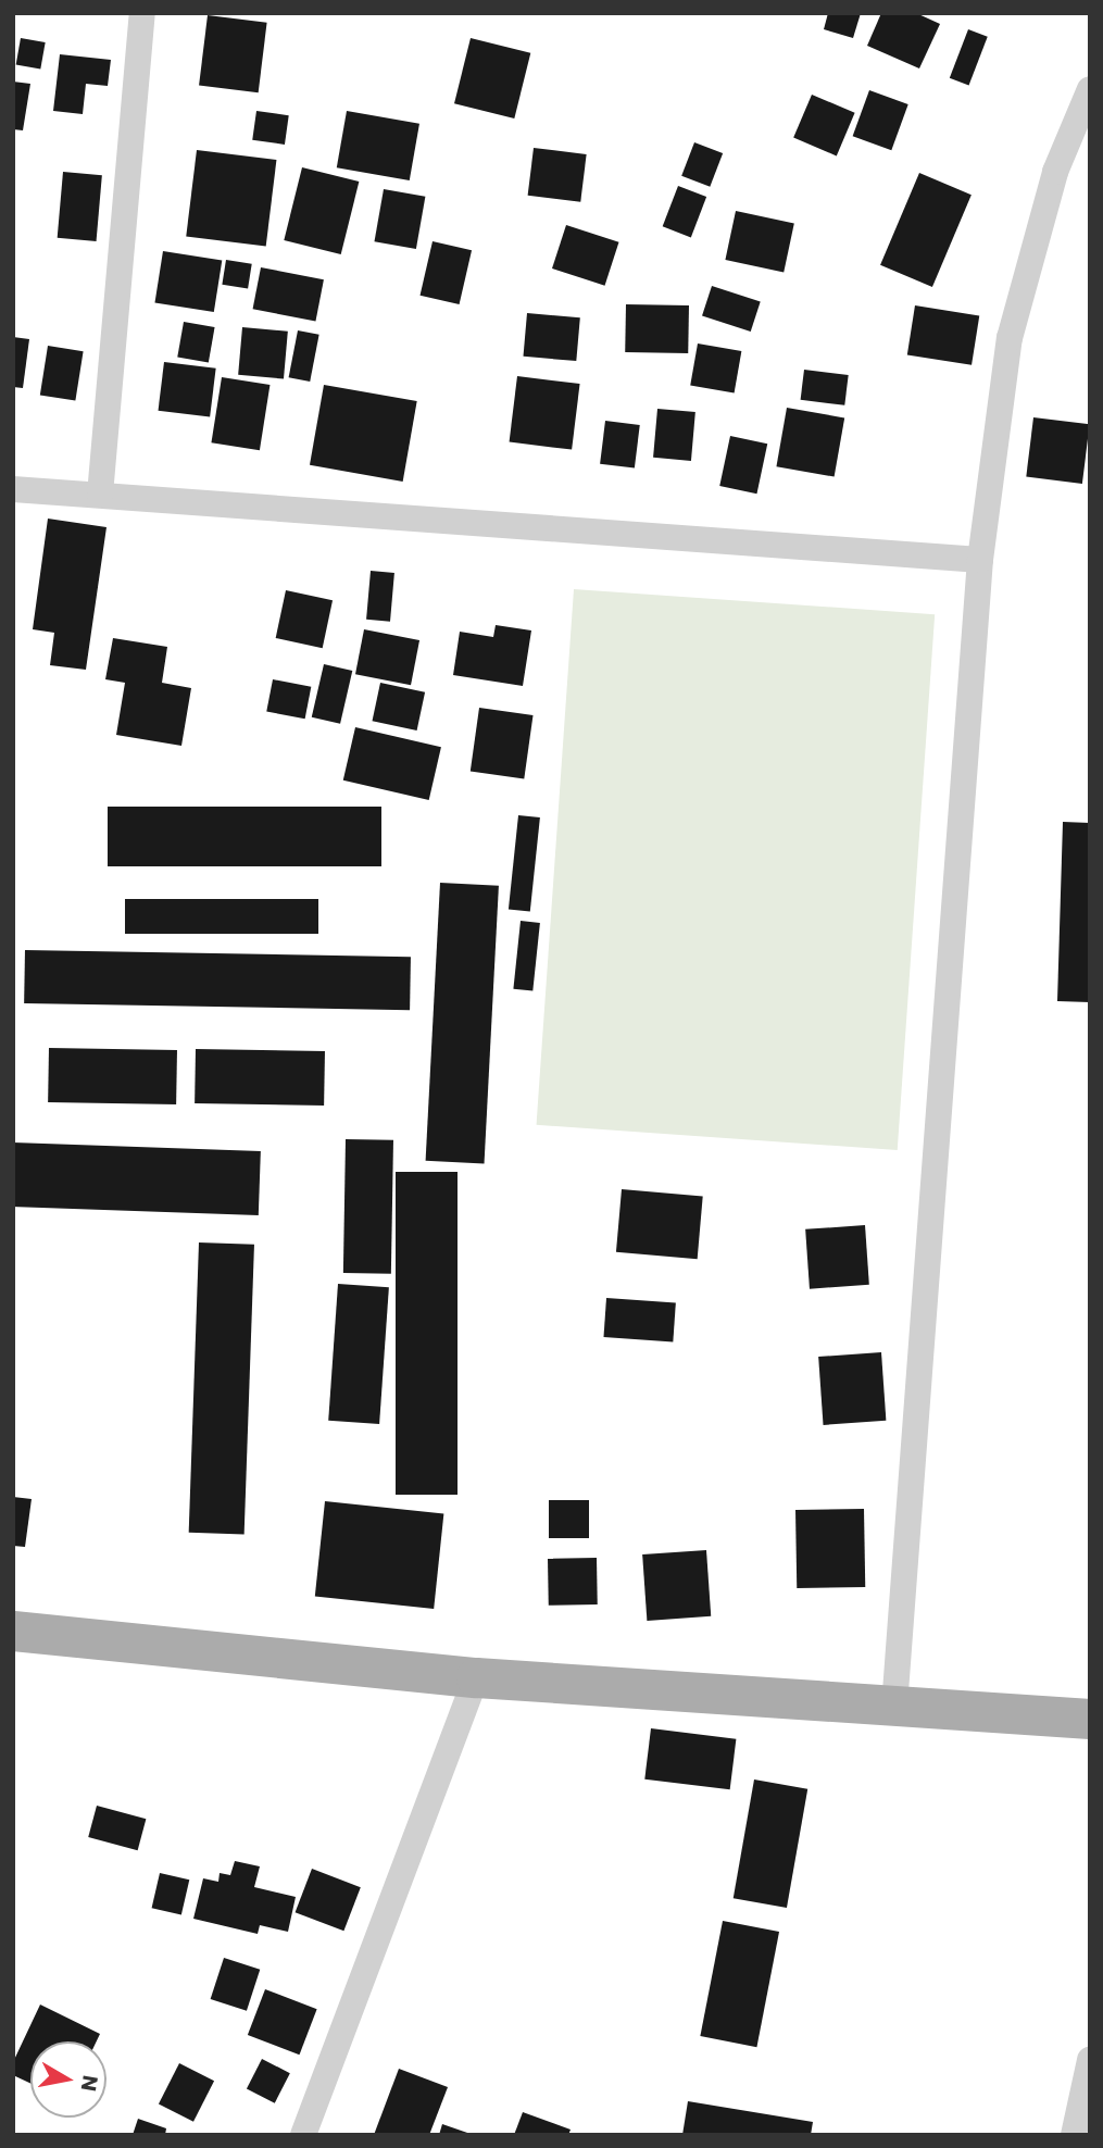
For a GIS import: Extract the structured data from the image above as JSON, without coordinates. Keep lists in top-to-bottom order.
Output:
{
  "north": "right"
}
